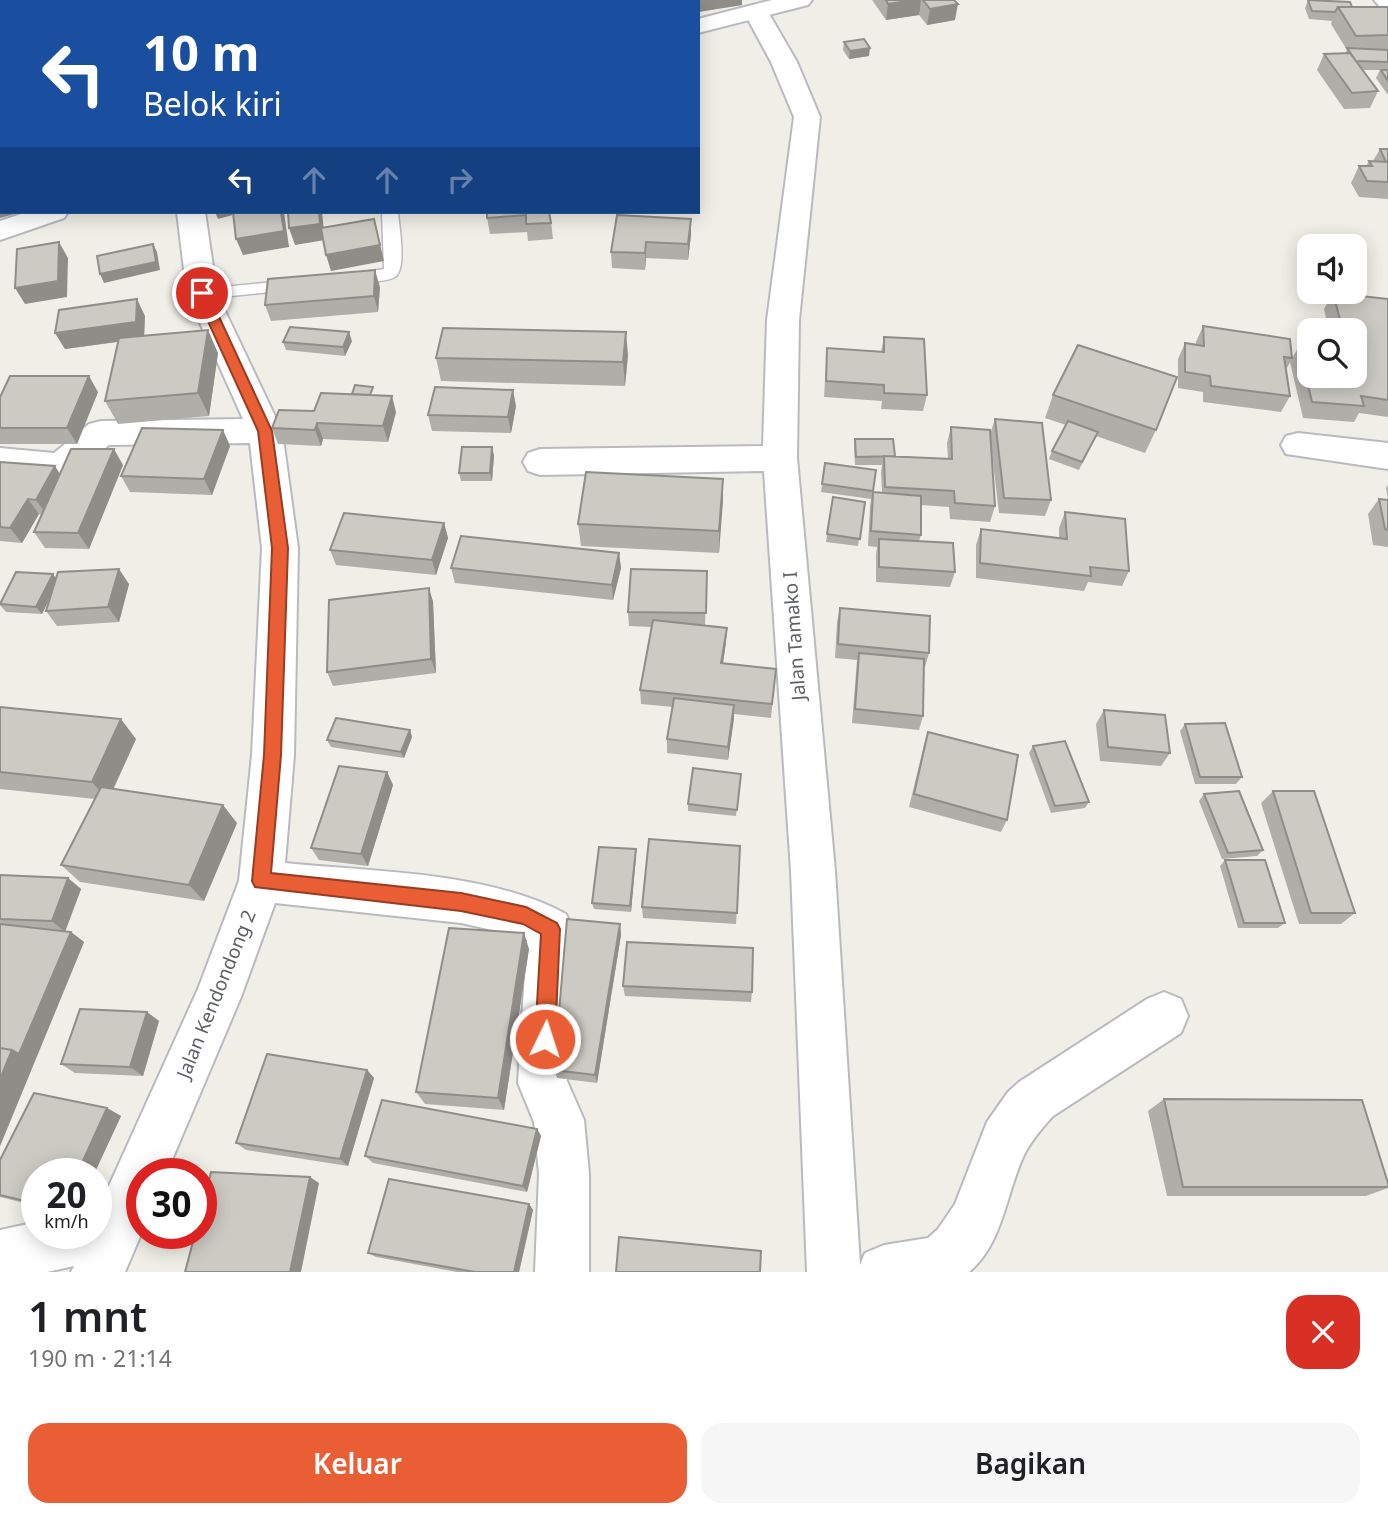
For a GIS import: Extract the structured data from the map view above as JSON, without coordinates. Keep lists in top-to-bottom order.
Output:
{
  "streets": {
    "street": ["Jalan Tamako I", "Jalan Kendondong 2"]
  },
  "page": {
    "turn": ["10 m", "Belok kiri"],
    "speed": "20 km/h",
    "limit": "30",
    "heading": ["1 mnt", "190 m · 21:14"],
    "buttons": ["Keluar", "Bagikan"]
  }
}
